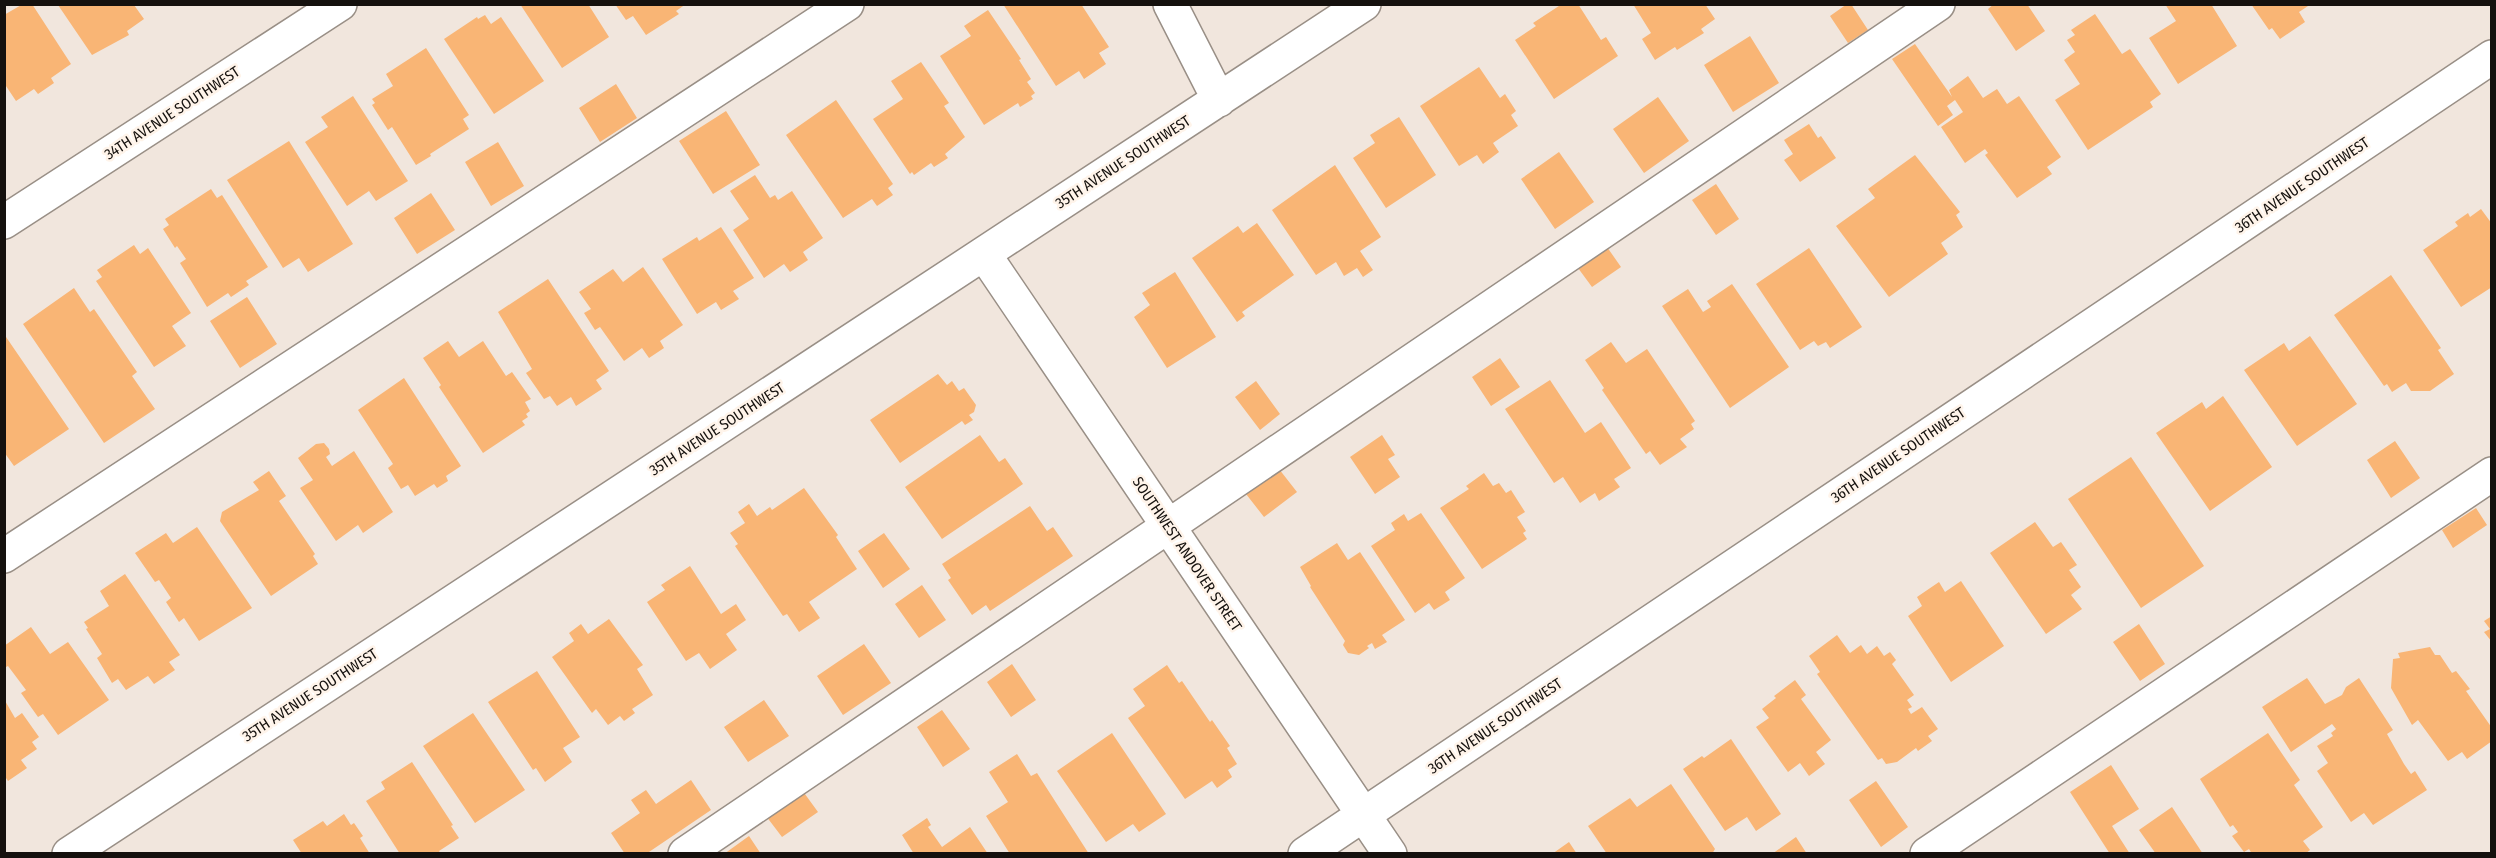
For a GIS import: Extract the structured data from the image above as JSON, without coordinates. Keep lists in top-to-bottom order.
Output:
{
  "streets": {
    "street": [
      "34TH AVENUE SOUTHWEST",
      "35TH AVENUE SOUTHWEST",
      "36TH AVENUE SOUTHWEST",
      "SOUTHWEST ANDOVER STREET"
    ]
  },
  "crossings": [
    ["35TH AVENUE SOUTHWEST", "SOUTHWEST ANDOVER STREET"],
    ["36TH AVENUE SOUTHWEST", "SOUTHWEST ANDOVER STREET"]
  ]
}
